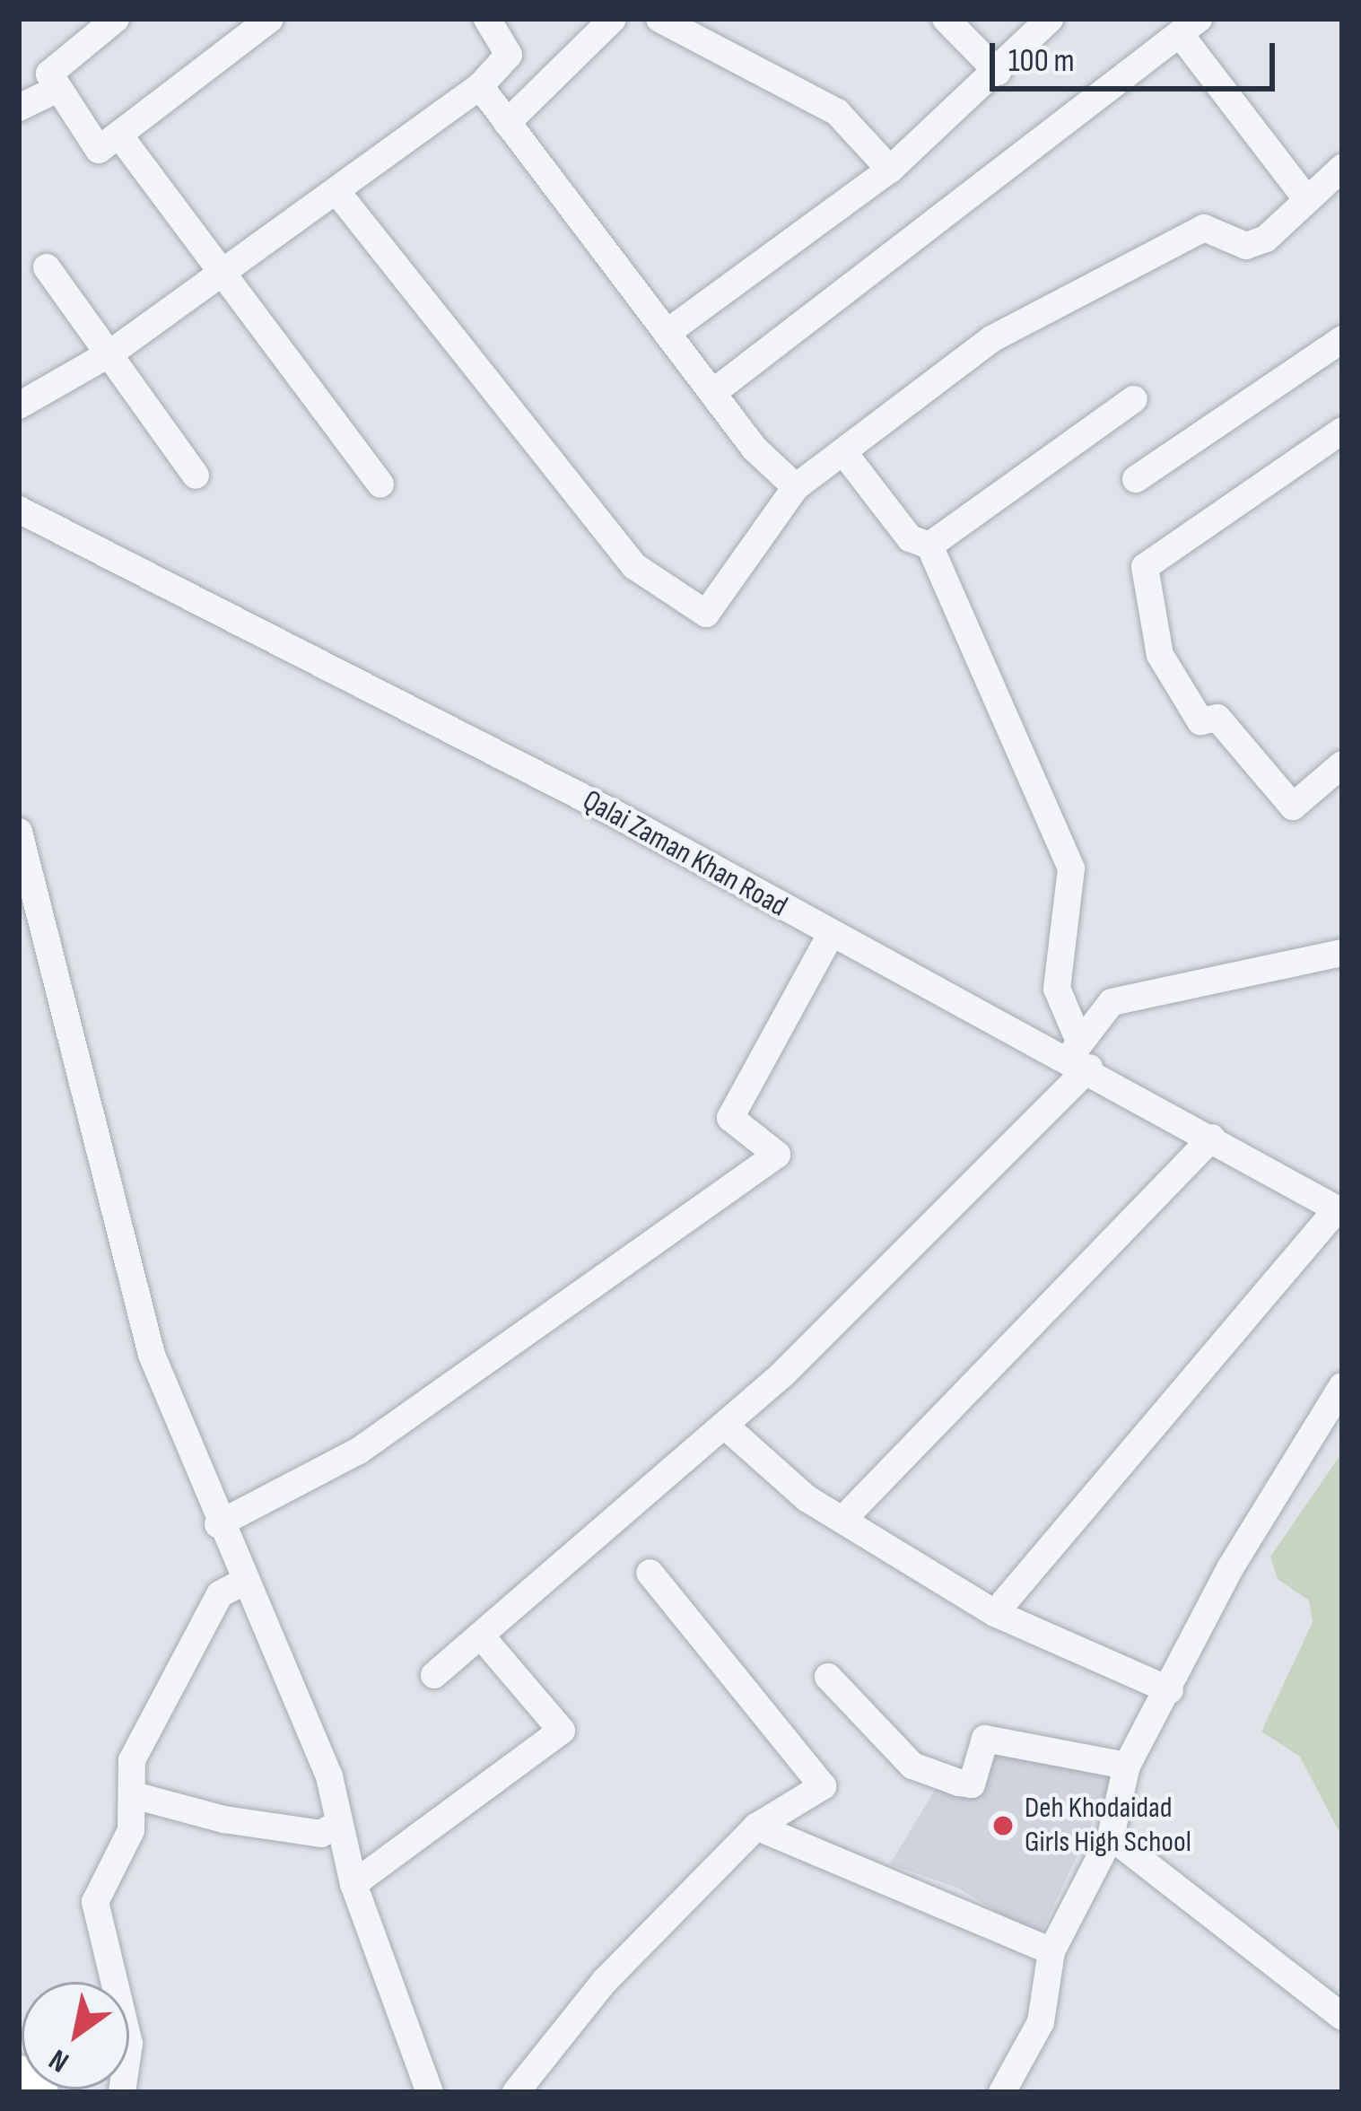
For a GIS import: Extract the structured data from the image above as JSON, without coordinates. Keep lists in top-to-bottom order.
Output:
{
  "streets": {
    "street": ["Qalai Zaman Khan Road"]
  },
  "places": ["Deh Khodaidad Girls High School"],
  "scale_bar": "100 m",
  "north": "bottom left"
}
